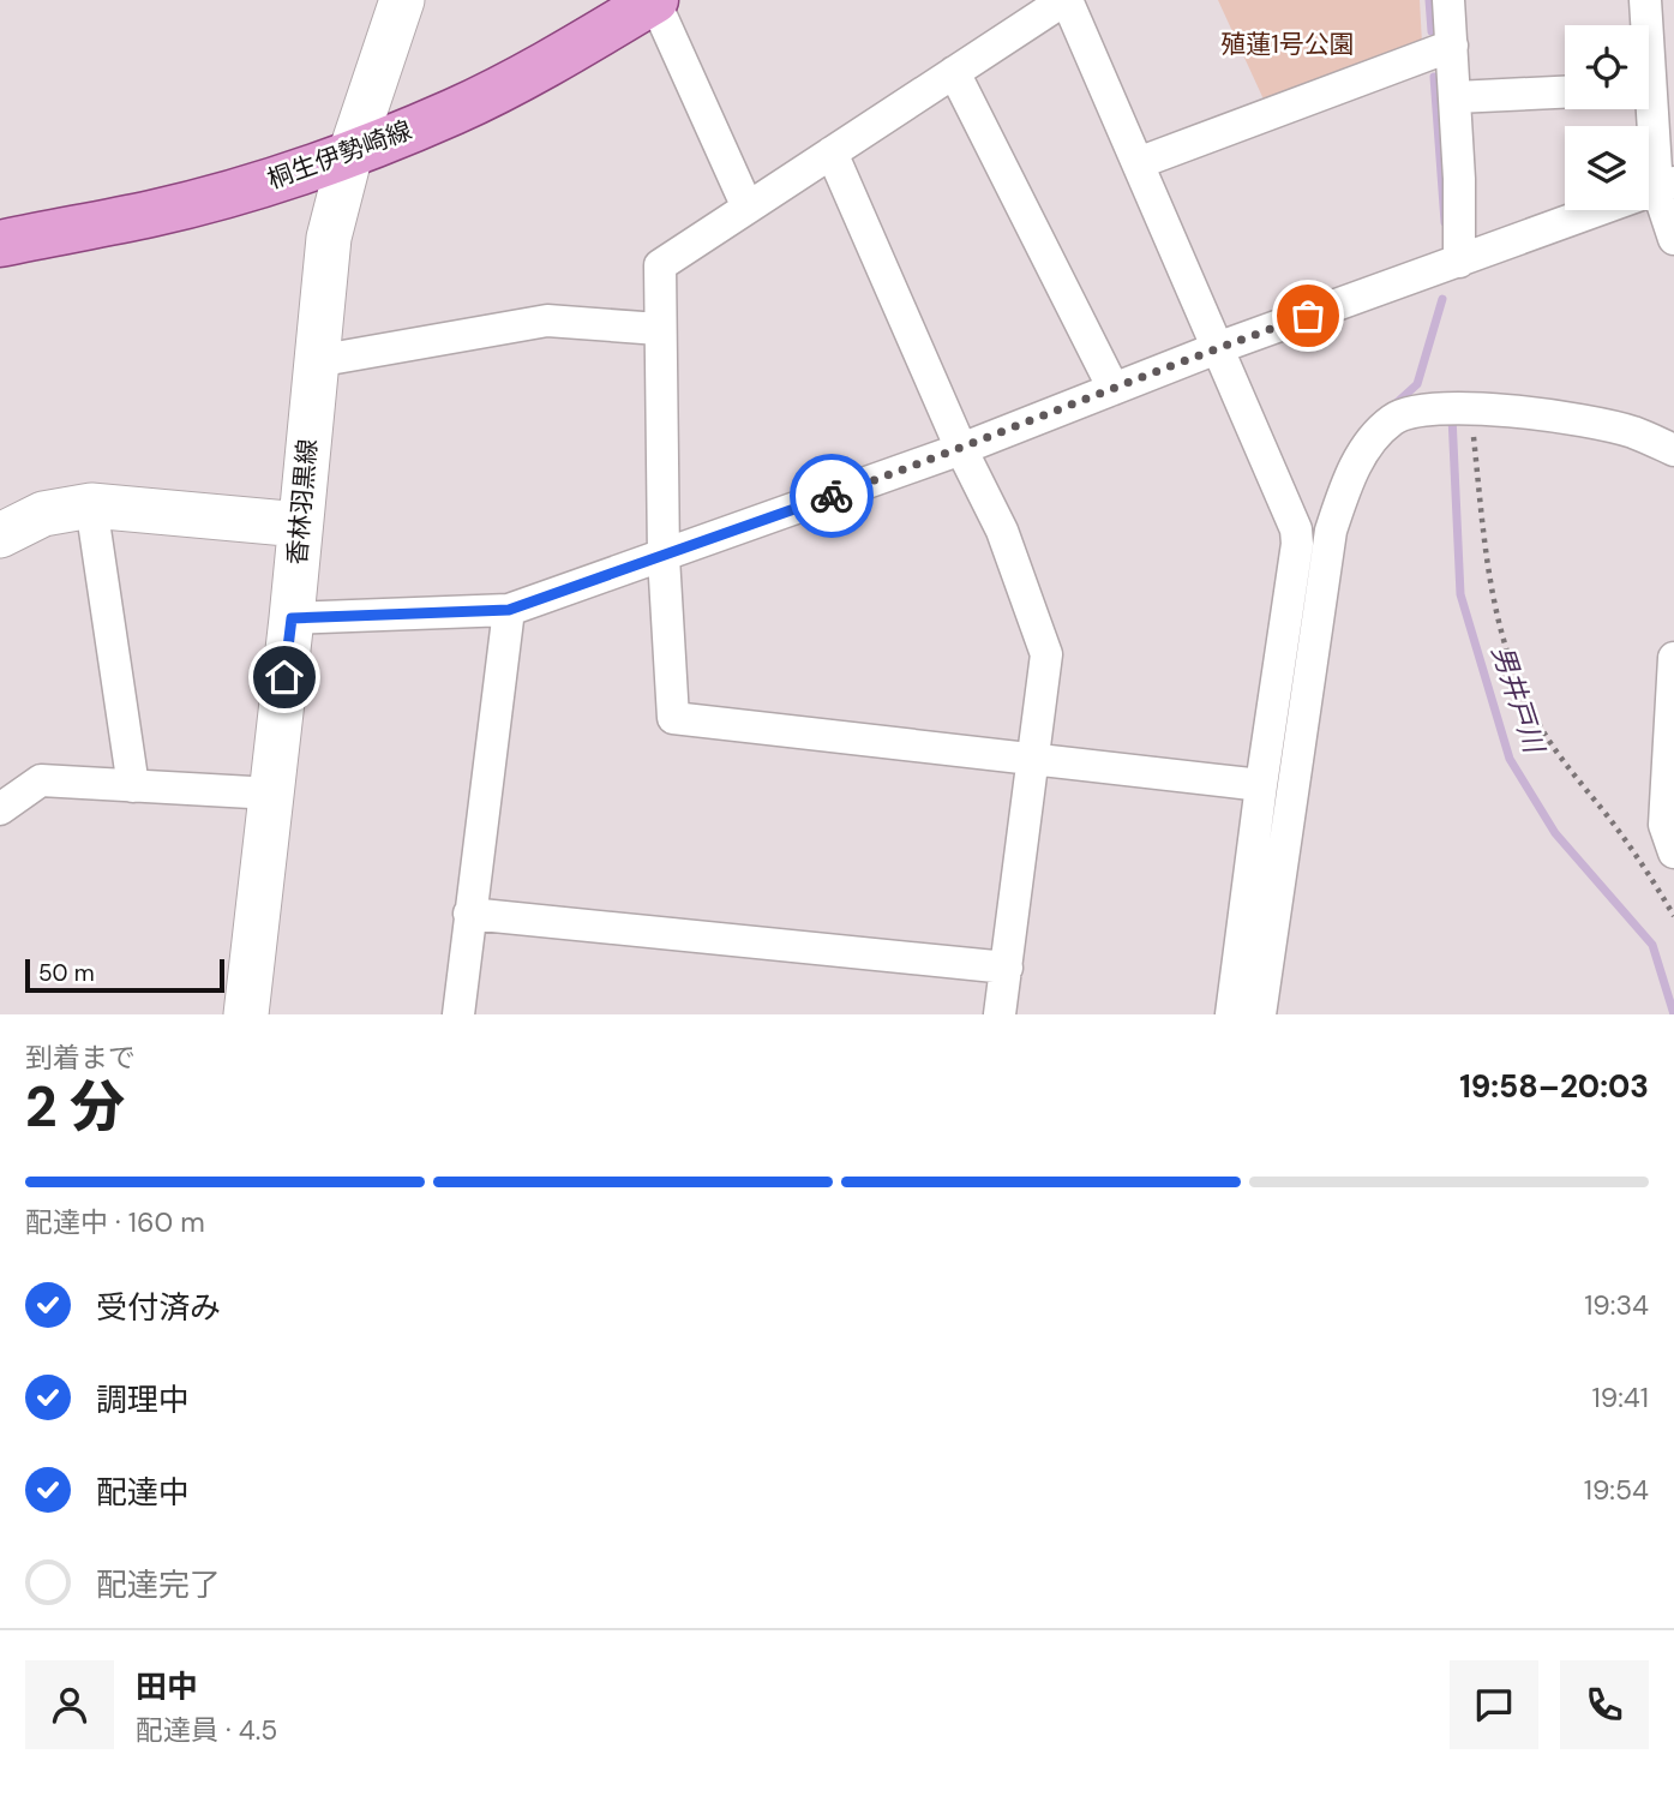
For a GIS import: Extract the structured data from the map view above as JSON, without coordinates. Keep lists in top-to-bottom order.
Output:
{
  "streets": {
    "main road": ["桐生伊勢崎線", "香林羽黒線"]
  },
  "crossings": [
    ["桐生伊勢崎線", "香林羽黒線"]
  ],
  "water": ["男井戸川"],
  "parks": ["殖蓮1号公園"],
  "scale_bar": "50 m",
  "page": {
    "scale": "50 m",
    "heading": ["2 分", "到着まで", "19:58–20:03"],
    "panel": ["田中", "配達員 · 4.5"],
    "bar": "配達中 · 160 m",
    "list": [
      ["受付済み", "19:34"],
      ["調理中", "19:41"],
      ["配達中", "19:54"],
      "配達完了"
    ]
  }
}
